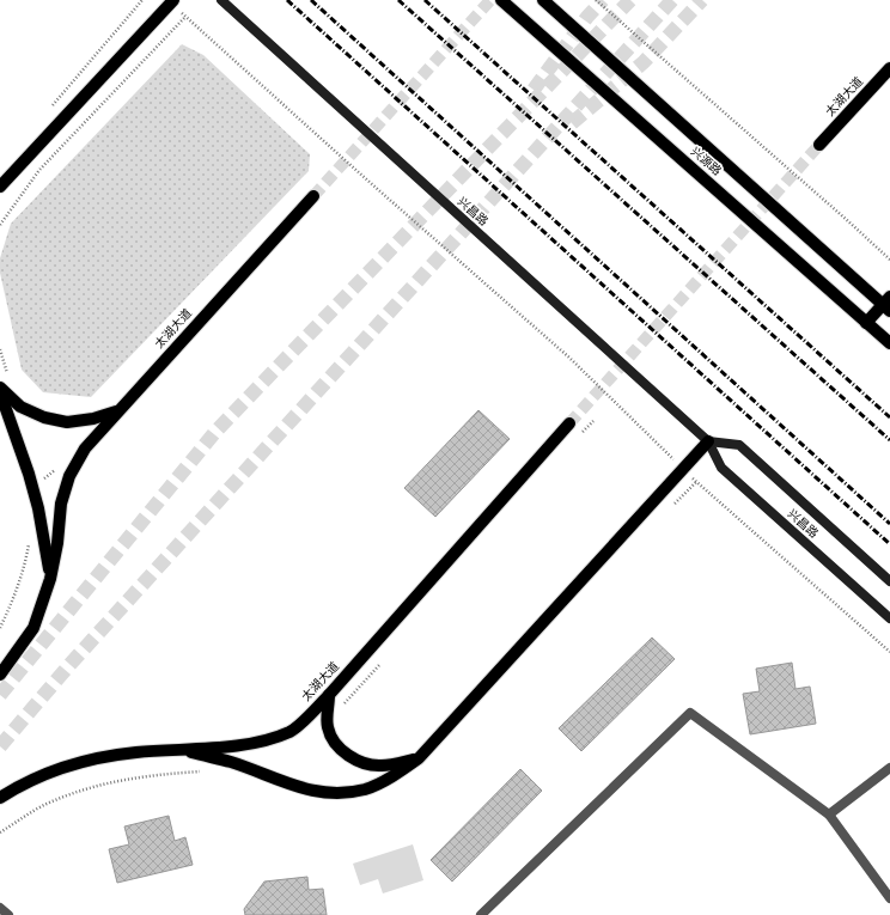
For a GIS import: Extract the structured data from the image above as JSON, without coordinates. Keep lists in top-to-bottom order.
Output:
{
  "streets": {
    "main road": ["太湖大道", "兴源路", "兴昌路"]
  }
}
